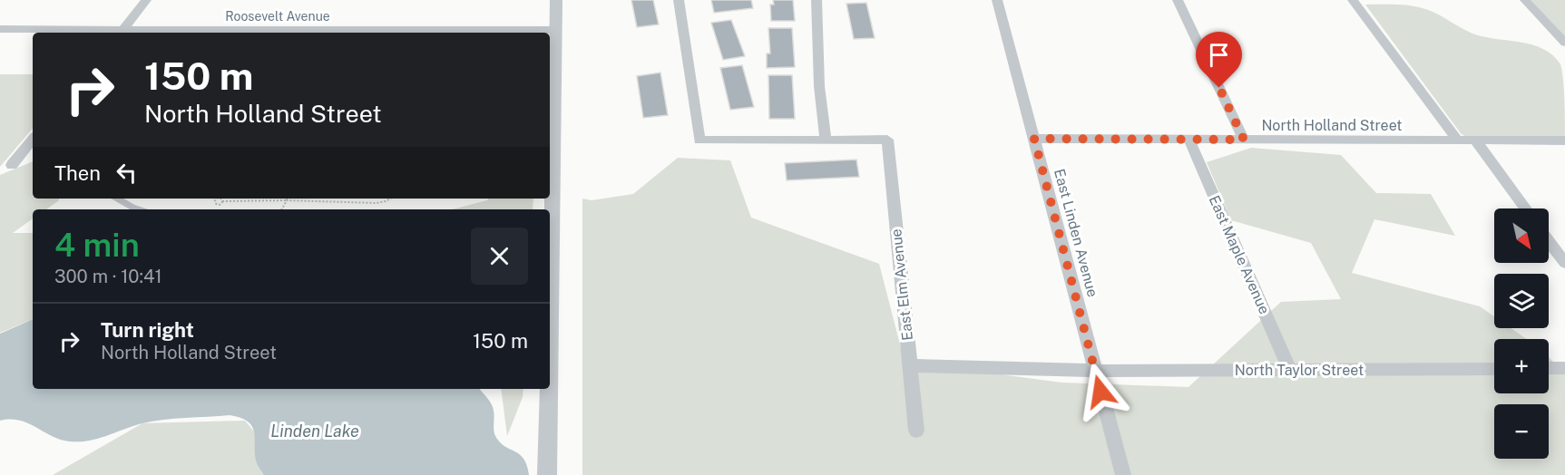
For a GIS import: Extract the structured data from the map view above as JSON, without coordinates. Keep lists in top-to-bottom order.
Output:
{
  "streets": {
    "street": [
      "Roosevelt Avenue",
      "North Holland Street",
      "East Linden Avenue",
      "East Maple Avenue",
      "East Elm Avenue",
      "North Taylor Street"
    ]
  },
  "crossings": [
    ["North Holland Street", "East Linden Avenue"],
    ["North Holland Street", "East Maple Avenue"],
    ["East Linden Avenue", "North Taylor Street"],
    ["East Maple Avenue", "North Taylor Street"],
    ["East Elm Avenue", "North Taylor Street"]
  ],
  "water": ["Linden Lake"],
  "north": "bottom right",
  "page": {
    "turn": ["150 m", "North Holland Street"],
    "then": "Then",
    "map_buttons": ["+", "−"],
    "heading": ["4 min", "300 m · 10:41"],
    "list": [
      {
        "name": "Turn right",
        "note": "North Holland Street",
        "value": "150 m"
      }
    ]
  }
}
